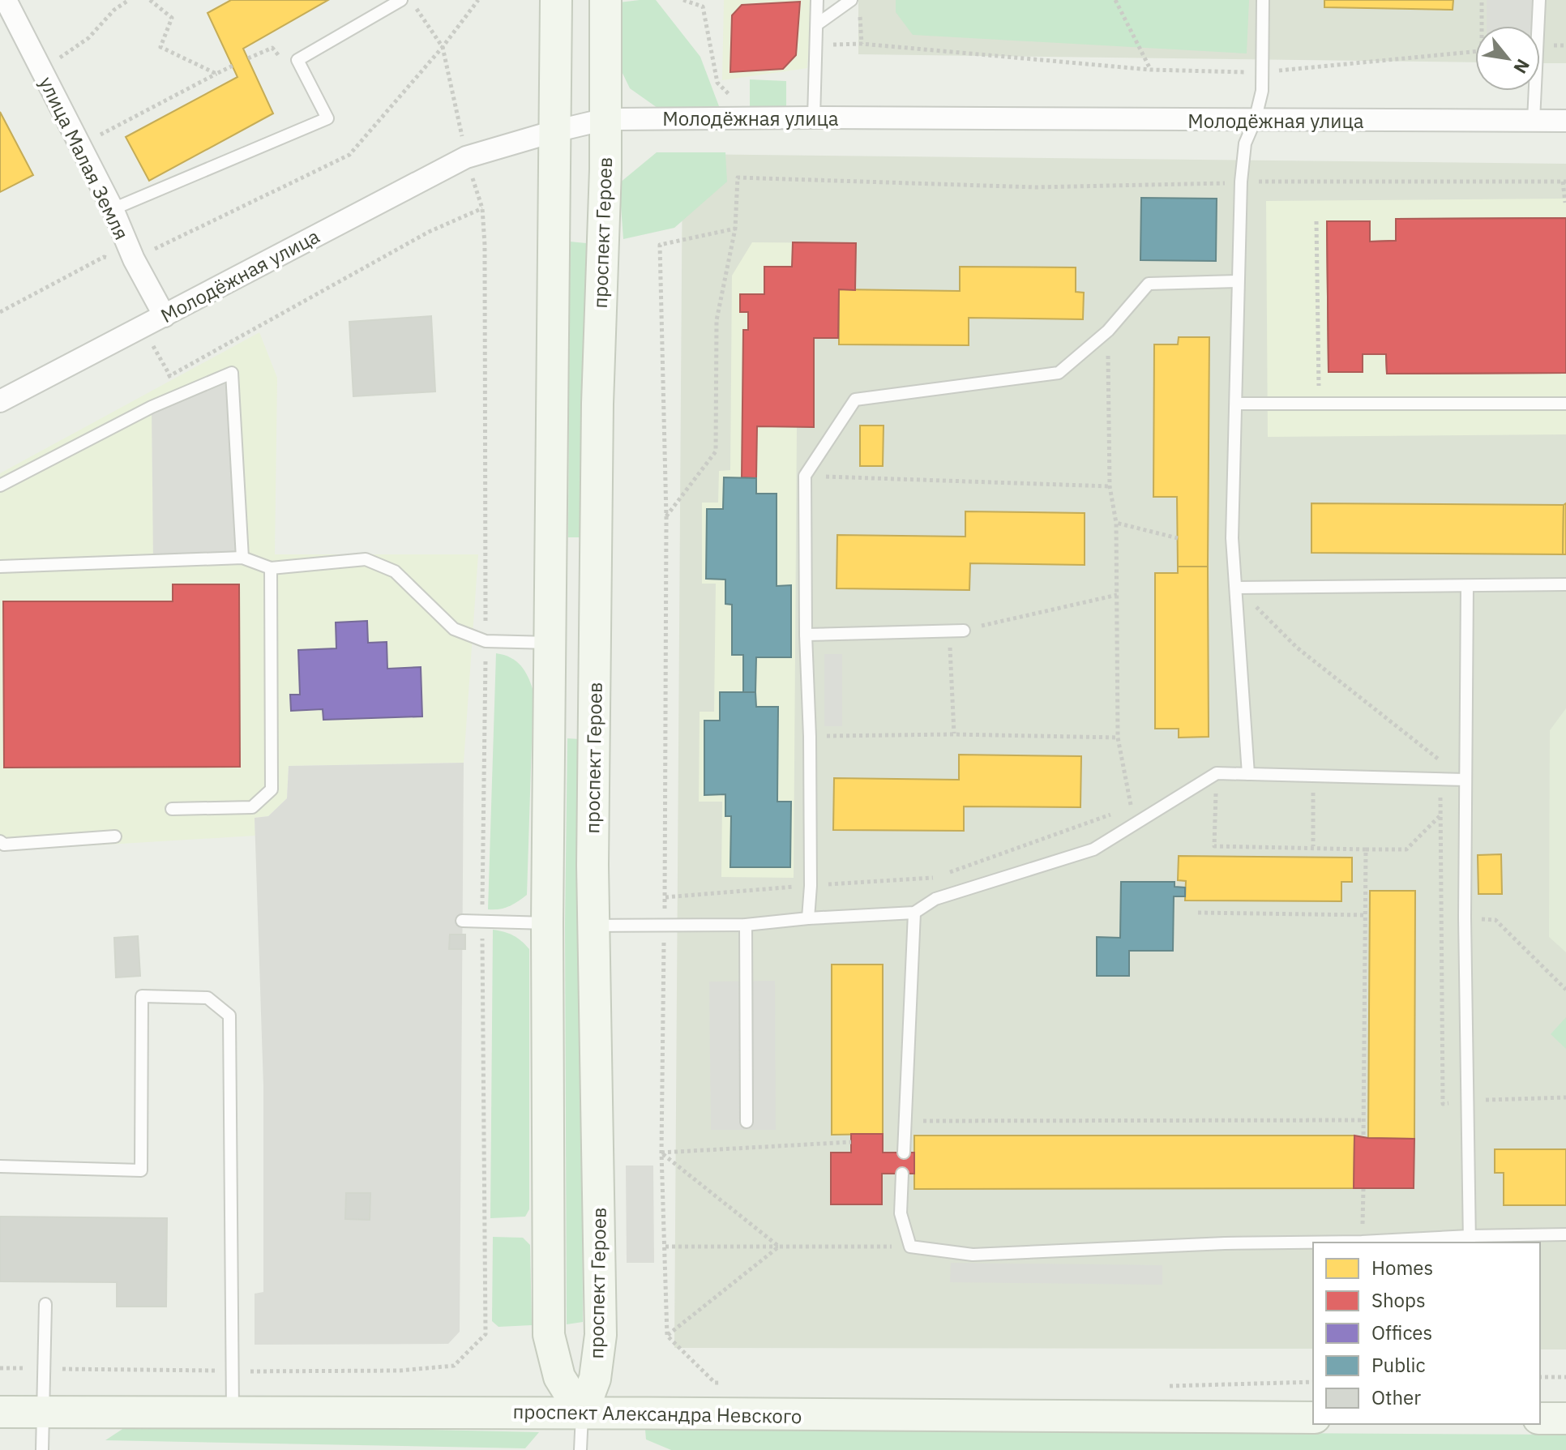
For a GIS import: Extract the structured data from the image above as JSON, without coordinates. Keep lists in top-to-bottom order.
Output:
{
  "streets": {
    "main road": ["проспект Героев", "проспект Александра Невского"],
    "street": ["Молодёжная улица", "улица Малая Земля"]
  },
  "crossings": [
    ["Молодёжная улица", "улица Малая Земля"],
    ["Молодёжная улица", "проспект Героев"],
    ["проспект Героев", "проспект Александра Невского"]
  ],
  "legend": [
    "Homes",
    "Shops",
    "Offices",
    "Public",
    "Other"
  ],
  "north": "bottom right"
}
